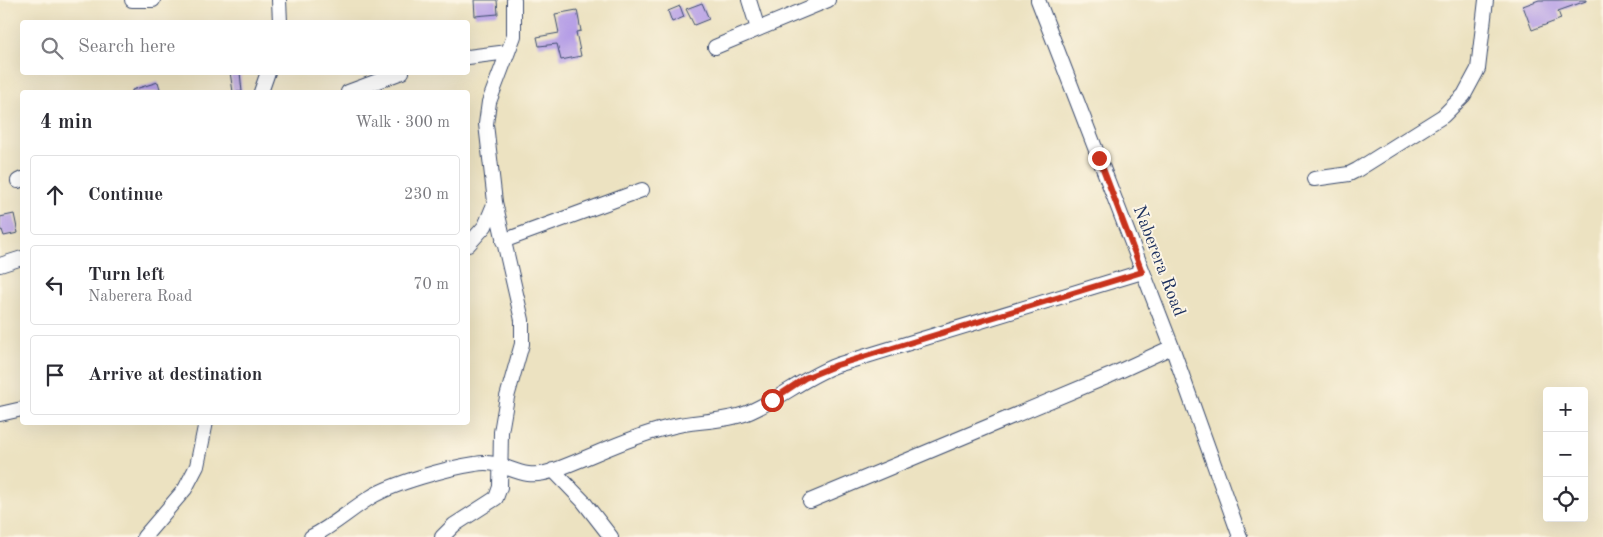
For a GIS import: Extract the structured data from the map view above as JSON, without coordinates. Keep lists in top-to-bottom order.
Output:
{
  "streets": {
    "street": ["Naberera Road"]
  },
  "page": {
    "search": "Search here",
    "heading": ["4 min", "Walk · 300 m"],
    "list": [
      ["Continue", "230 m"],
      ["Turn left", "Naberera Road", "70 m"],
      "Arrive at destination"
    ],
    "map_buttons": ["+", "−"]
  }
}
